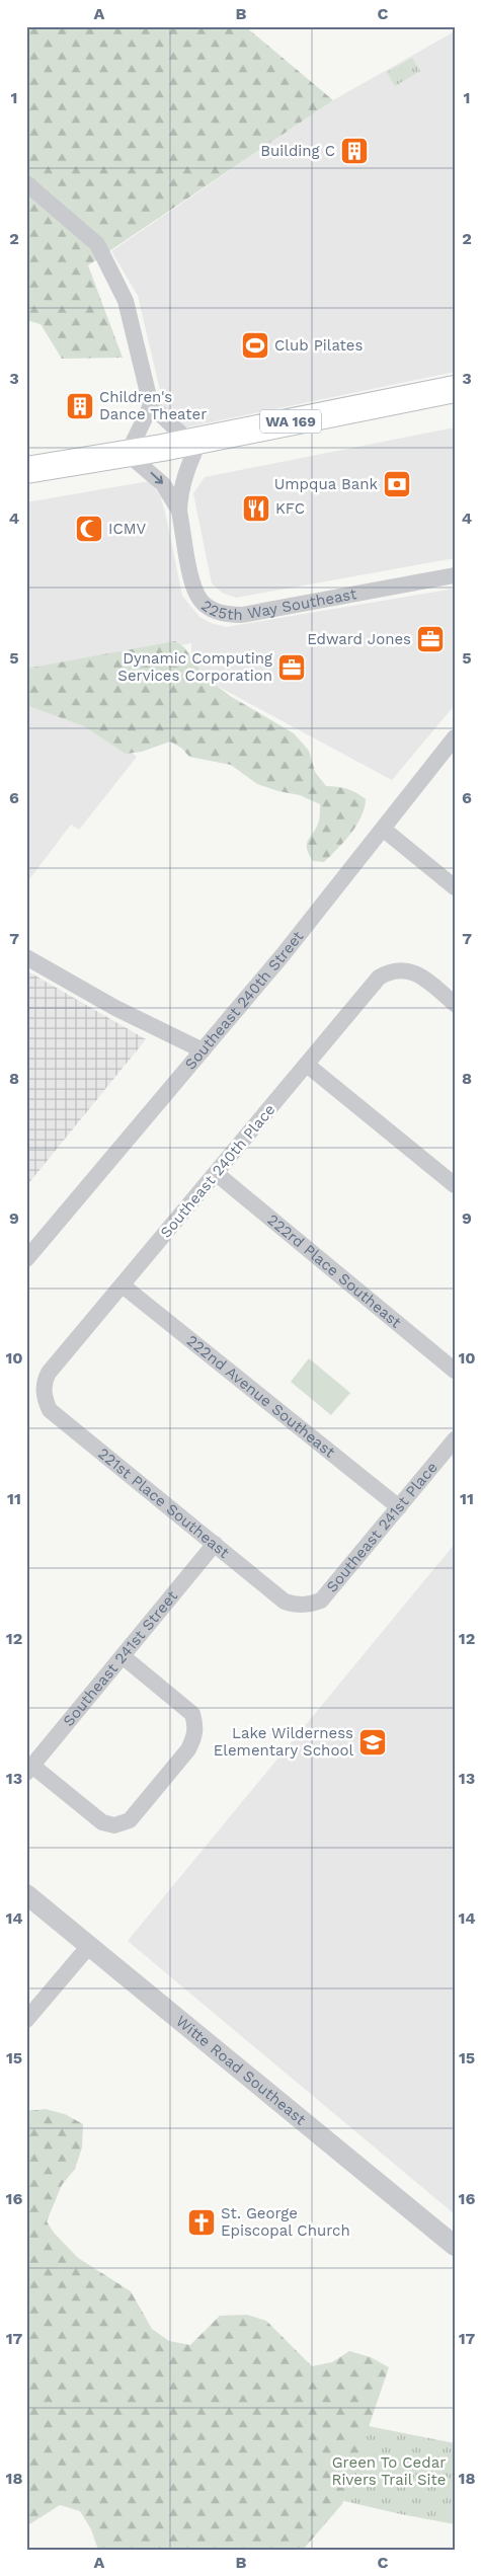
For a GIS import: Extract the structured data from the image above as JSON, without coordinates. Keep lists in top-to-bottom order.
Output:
{
  "streets": {
    "main road": ["WA 169"],
    "street": [
      "225th Way Southeast",
      "Southeast 240th Street",
      "Southeast 240th Place",
      "222rd Place Southeast",
      "222nd Avenue Southeast",
      "221st Place Southeast",
      "Southeast 241st Place",
      "Southeast 241st Street",
      "Witte Road Southeast"
    ]
  },
  "crossings": [
    ["Southeast 240th Place", "222rd Place Southeast"],
    ["Southeast 240th Place", "222nd Avenue Southeast"],
    ["Southeast 240th Place", "221st Place Southeast"],
    ["222nd Avenue Southeast", "Southeast 241st Place"],
    ["221st Place Southeast", "Southeast 241st Place"],
    ["221st Place Southeast", "Southeast 241st Street"]
  ],
  "parks": ["Green To Cedar Rivers Trail Site"],
  "places": {
    "building": ["Building C", "Children's Dance Theater"],
    "sports": ["Club Pilates"],
    "bank": ["Umpqua Bank"],
    "restaurant": ["KFC"],
    "mosque": ["ICMV"],
    "office": ["Edward Jones", "Dynamic Computing Services Corporation"],
    "school or university": ["Lake Wilderness Elementary School"],
    "church": ["St. George Episcopal Church"]
  },
  "grid": {
    "columns": ["A", "B", "C"],
    "rows": [
      "1",
      "2",
      "3",
      "4",
      "5",
      "6",
      "7",
      "8",
      "9",
      "10",
      "11",
      "12",
      "13",
      "14",
      "15",
      "16",
      "17",
      "18"
    ]
  }
}
